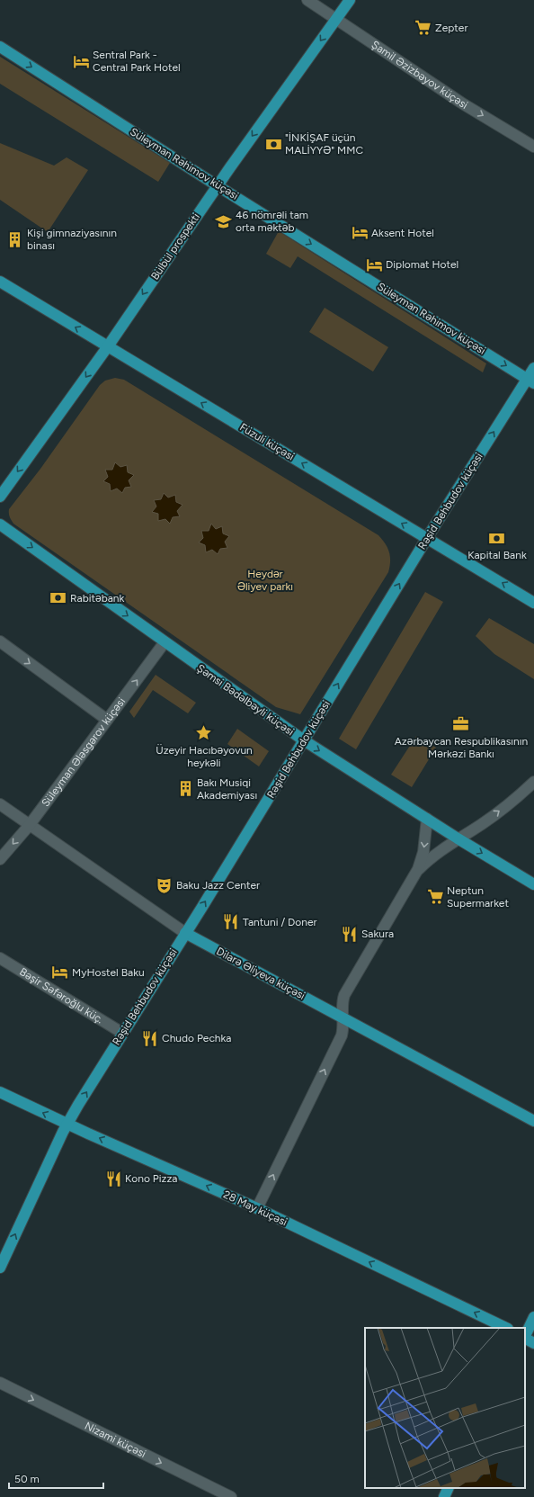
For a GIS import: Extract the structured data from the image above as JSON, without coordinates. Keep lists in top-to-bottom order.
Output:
{
  "streets": {
    "main road": [
      "Süleyman Rəhimov küçəsi",
      "Bülbül prospekti",
      "Füzuli küçəsi",
      "Rəşid Behbudov küçəsi",
      "Şəmsi Bədəlbəyli küçəsi",
      "Dilarə Əliyeva küçəsi",
      "28 May küçəsi"
    ],
    "street": [
      "Şamil Əzizbəyov küçəsi",
      "Süleyman Ələsgərov küçəsi",
      "Bəşir Səfəroğlu küç.",
      "Nizami küçəsi"
    ]
  },
  "crossings": [
    ["Şamil Əzizbəyov küçəsi", "Bülbül prospekti"],
    ["Süleyman Rəhimov küçəsi", "Bülbül prospekti"],
    ["Süleyman Rəhimov küçəsi", "Rəşid Behbudov küçəsi"],
    ["Bülbül prospekti", "Füzuli küçəsi"],
    ["Füzuli küçəsi", "Rəşid Behbudov küçəsi"],
    ["Rəşid Behbudov küçəsi", "Şəmsi Bədəlbəyli küçəsi"],
    ["Rəşid Behbudov küçəsi", "Dilarə Əliyeva küçəsi"],
    ["Rəşid Behbudov küçəsi", "Bəşir Səfəroğlu küç."],
    ["Rəşid Behbudov küçəsi", "28 May küçəsi"],
    ["Şəmsi Bədəlbəyli küçəsi", "Süleyman Ələsgərov küçəsi"],
    ["Süleyman Ələsgərov küçəsi", "Dilarə Əliyeva küçəsi"]
  ],
  "one_way": [
    "Şamil Əzizbəyov küçəsi",
    "Süleyman Rəhimov küçəsi",
    "Bülbül prospekti",
    "Füzuli küçəsi",
    "Rəşid Behbudov küçəsi",
    "Şəmsi Bədəlbəyli küçəsi",
    "28 May küçəsi",
    "Nizami küçəsi"
  ],
  "parks": ["Heydər Əliyev parkı"],
  "places": {
    "supermarket": ["Zepter", "Neptun Supermarket"],
    "hotel": [
      "Sentral Park - Central Park Hotel",
      "Aksent Hotel",
      "Diplomat Hotel",
      "MyHostel Baku"
    ],
    "bank": ["\"İNKİŞAF üçün MALİYYƏ\" MMC", "Kapital Bank", "Rabitəbank"],
    "school or university": ["46 nömrəli tam orta məktəb"],
    "building": ["Kişi gimnaziyasının binası", "Bakı Musiqi Akademiyası"],
    "office": ["Azərbaycan Respublikasının Mərkəzi Bankı"],
    "place": ["Üzeyir Hacıbəyovun heykəli"],
    "theatre": ["Baku Jazz Center"],
    "restaurant": [
      "Tantuni / Doner",
      "Sakura",
      "Chudo Pechka",
      "Kono Pizza"
    ]
  },
  "scale_bar": "50 m"
}
